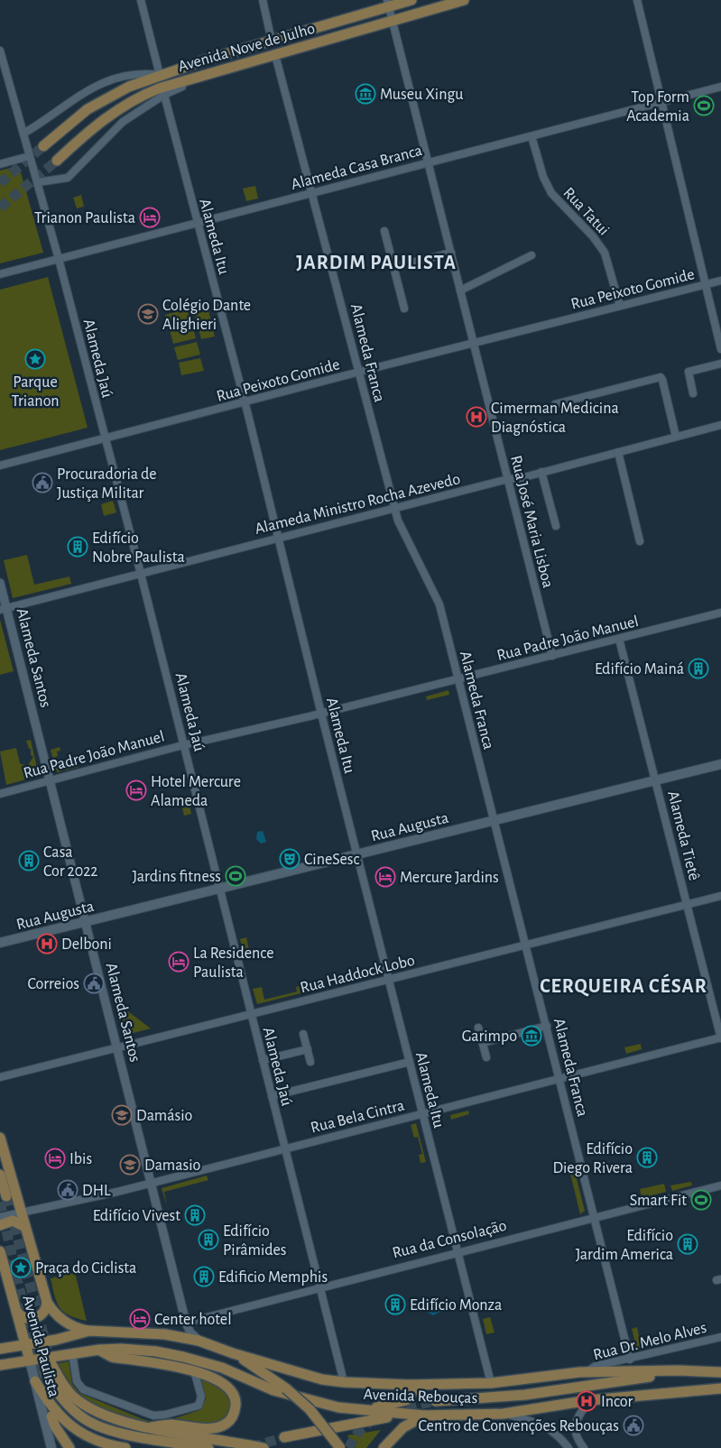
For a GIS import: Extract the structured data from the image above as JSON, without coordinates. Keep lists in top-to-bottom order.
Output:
{
  "streets": {
    "main road": [
      "Avenida Nove de Julho",
      "Rua Augusta",
      "Avenida Paulista",
      "Avenida Rebouças"
    ],
    "street": [
      "Alameda Casa Branca",
      "Rua Tatui",
      "Alameda Itu",
      "Rua Peixoto Gomide",
      "Alameda Franca",
      "Alameda Jaú",
      "Alameda Ministro Rocha Azevedo",
      "Rua José Maria Lisboa",
      "Rua Padre João Manuel",
      "Alameda Santos",
      "Alameda Tietê",
      "Rua Haddock Lobo",
      "Rua Bela Cintra",
      "Rua da Consolação",
      "Rua Dr. Melo Alves"
    ]
  },
  "crossings": [
    ["Avenida Nove de Julho", "Alameda Franca"],
    ["Avenida Nove de Julho", "Rua José Maria Lisboa"],
    ["Alameda Casa Branca", "Rua Tatui"],
    ["Alameda Casa Branca", "Alameda Itu"],
    ["Alameda Casa Branca", "Alameda Franca"],
    ["Alameda Casa Branca", "Alameda Jaú"],
    ["Alameda Casa Branca", "Rua José Maria Lisboa"],
    ["Rua Tatui", "Rua Peixoto Gomide"],
    ["Alameda Itu", "Rua Peixoto Gomide"],
    ["Alameda Itu", "Alameda Ministro Rocha Azevedo"],
    ["Alameda Itu", "Rua Padre João Manuel"],
    ["Alameda Itu", "Rua Augusta"],
    ["Alameda Itu", "Rua Haddock Lobo"],
    ["Alameda Itu", "Rua Bela Cintra"],
    ["Alameda Itu", "Rua da Consolação"],
    ["Alameda Itu", "Avenida Rebouças"],
    ["Rua Peixoto Gomide", "Alameda Franca"],
    ["Rua Peixoto Gomide", "Alameda Jaú"],
    ["Rua Peixoto Gomide", "Rua José Maria Lisboa"],
    ["Alameda Franca", "Alameda Ministro Rocha Azevedo"],
    ["Alameda Franca", "Rua Padre João Manuel"],
    ["Alameda Franca", "Rua Augusta"],
    ["Alameda Franca", "Rua Haddock Lobo"],
    ["Alameda Franca", "Rua Bela Cintra"],
    ["Alameda Franca", "Rua da Consolação"],
    ["Alameda Franca", "Rua Dr. Melo Alves"],
    ["Alameda Jaú", "Alameda Ministro Rocha Azevedo"],
    ["Alameda Jaú", "Rua Padre João Manuel"],
    ["Alameda Jaú", "Rua Augusta"],
    ["Alameda Jaú", "Rua Haddock Lobo"],
    ["Alameda Jaú", "Rua Bela Cintra"],
    ["Alameda Jaú", "Rua da Consolação"],
    ["Alameda Jaú", "Avenida Rebouças"],
    ["Alameda Ministro Rocha Azevedo", "Rua José Maria Lisboa"],
    ["Alameda Ministro Rocha Azevedo", "Alameda Santos"],
    ["Rua José Maria Lisboa", "Rua Padre João Manuel"],
    ["Rua Padre João Manuel", "Alameda Santos"],
    ["Rua Padre João Manuel", "Alameda Tietê"],
    ["Alameda Santos", "Rua Augusta"],
    ["Alameda Santos", "Rua Haddock Lobo"],
    ["Alameda Santos", "Rua Bela Cintra"],
    ["Alameda Santos", "Rua da Consolação"],
    ["Alameda Santos", "Avenida Rebouças"],
    ["Rua Augusta", "Alameda Tietê"],
    ["Alameda Tietê", "Rua Haddock Lobo"],
    ["Alameda Tietê", "Rua Bela Cintra"],
    ["Rua Bela Cintra", "Avenida Paulista"],
    ["Rua Dr. Melo Alves", "Avenida Rebouças"]
  ],
  "districts": ["JARDIM PAULISTA", "CERQUEIRA CÉSAR"],
  "places": {
    "museum": ["Museu Xingu", "Garimpo"],
    "sports": ["Top Form Academia", "Jardins fitness", "Smart Fit"],
    "hotel": [
      "Trianon Paulista",
      "Hotel Mercure Alameda",
      "Mercure Jardins",
      "La Residence Paulista",
      "Ibis",
      "Center hotel"
    ],
    "school or university": ["Colégio Dante Alighieri", "Damásio", "Damasio"],
    "place": ["Parque Trianon", "Praça do Ciclista"],
    "hospital": ["Cimerman Medicina Diagnóstica", "Delboni", "Incor"],
    "public building": [
      "Procuradoria de Justiça Militar",
      "Correios",
      "DHL",
      "Centro de Convenções Rebouças"
    ],
    "building": [
      "Edifício Nobre Paulista",
      "Edifício Mainá",
      "Casa Cor 2022",
      "Edifício Diego Rivera",
      "Edifício Vivest",
      "Edifício Pirâmides",
      "Edifício Jardim America",
      "Edificio Memphis",
      "Edifício Monza"
    ],
    "theatre": ["CineSesc"]
  }
}
